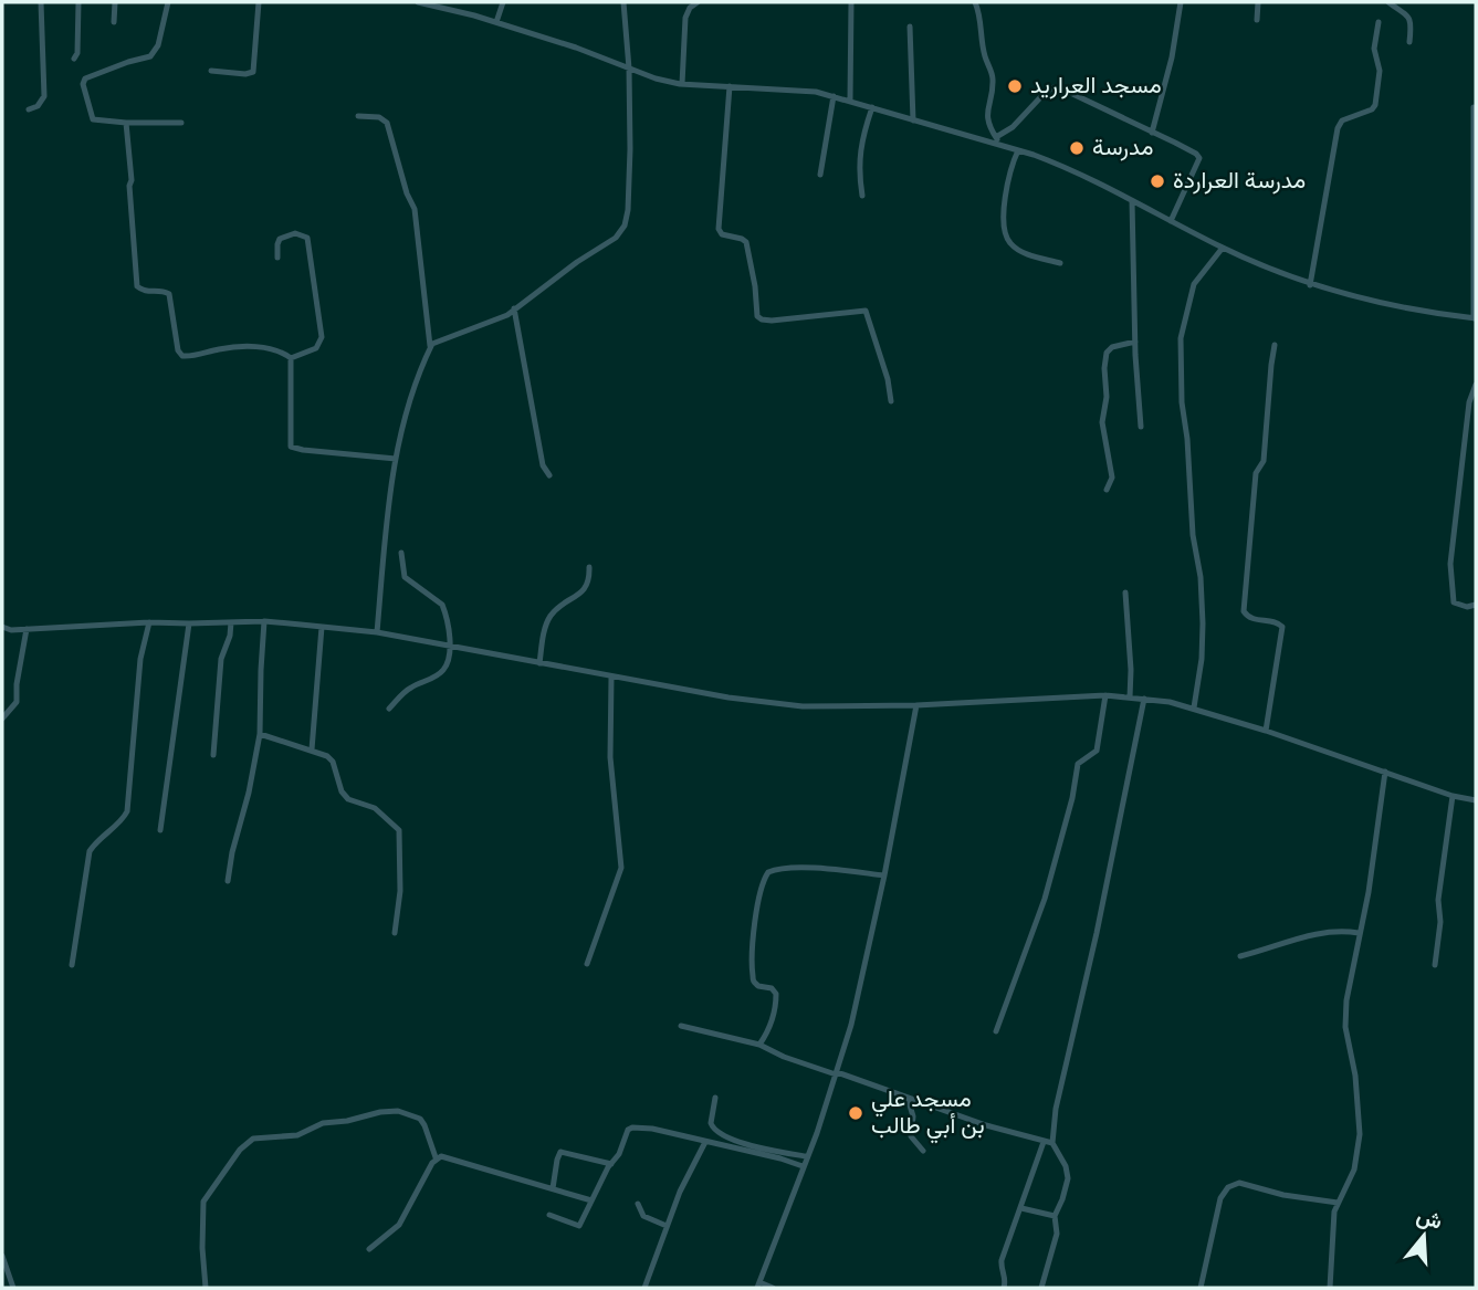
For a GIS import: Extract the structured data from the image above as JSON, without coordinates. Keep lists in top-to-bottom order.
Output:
{
  "places": [
    "مسجد العراريد",
    "مدرسة",
    "مدرسة العراردة",
    "مسجد علي بن أبي طالب"
  ],
  "north": "top"
}
